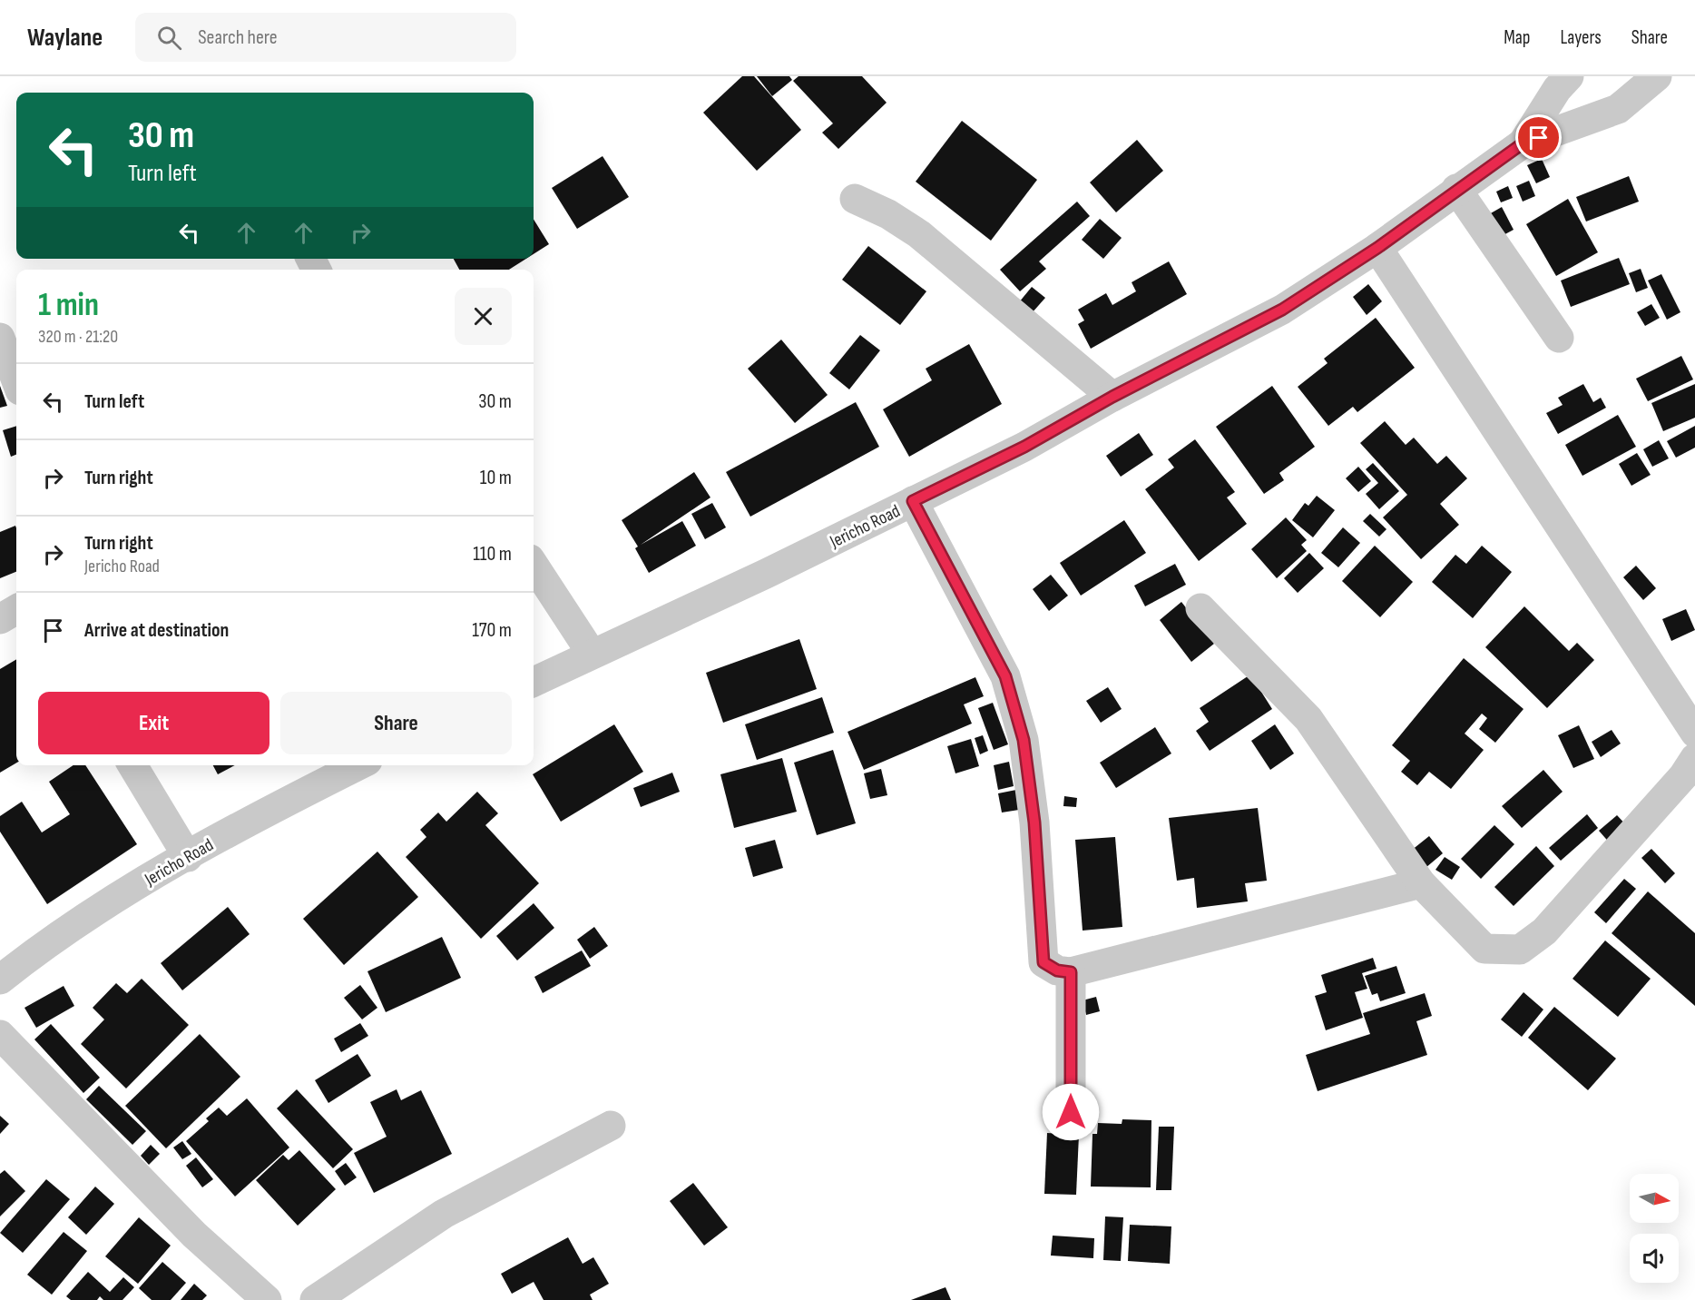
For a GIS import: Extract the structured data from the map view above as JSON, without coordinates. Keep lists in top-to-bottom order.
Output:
{
  "streets": {
    "street": ["Jericho Road"]
  },
  "north": "right",
  "page": {
    "header": "Waylane",
    "search": "Search here",
    "nav": ["Map", "Layers", "Share"],
    "turn": ["30 m", "Turn left"],
    "heading": ["1 min", "320 m · 21:20"],
    "list": [
      {
        "name": "Turn left",
        "value": "30 m"
      },
      {
        "name": "Turn right",
        "value": "10 m"
      },
      {
        "name": "Turn right",
        "note": "Jericho Road",
        "value": "110 m"
      },
      {
        "name": "Arrive at destination",
        "value": "170 m"
      }
    ],
    "buttons": ["Exit", "Share"]
  }
}
